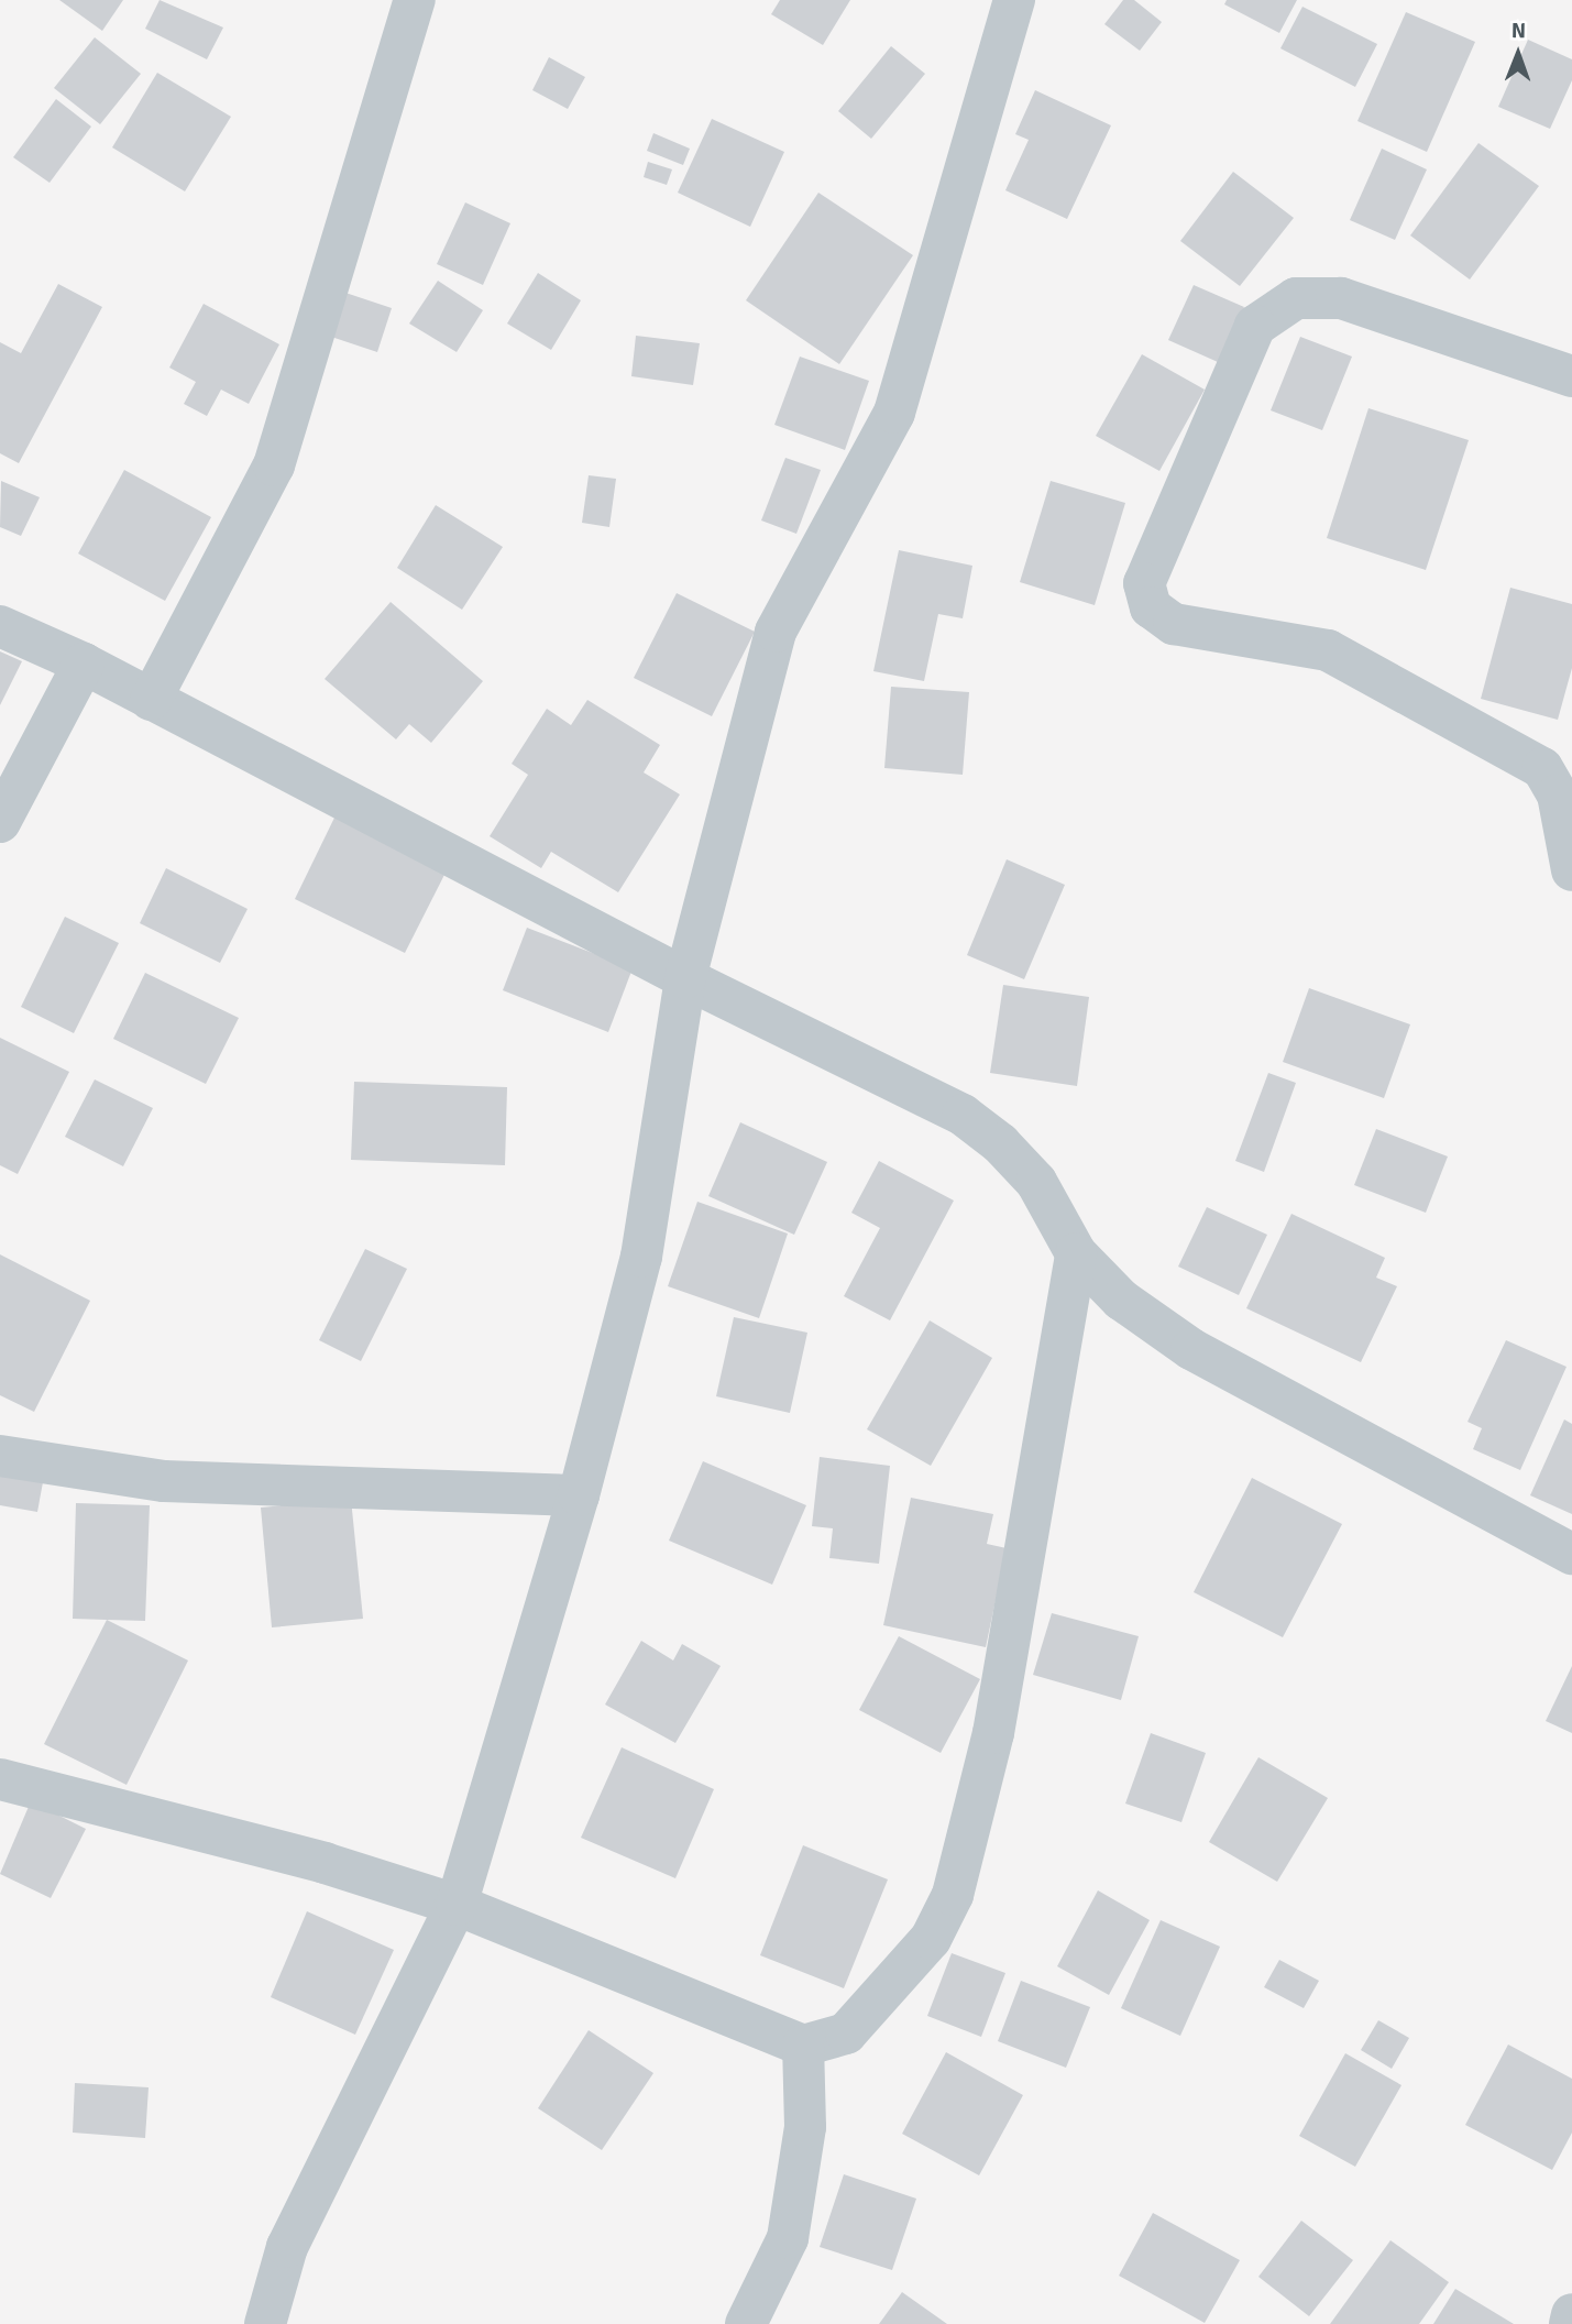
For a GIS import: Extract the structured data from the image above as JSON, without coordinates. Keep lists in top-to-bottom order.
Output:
{
  "north": "top"
}
